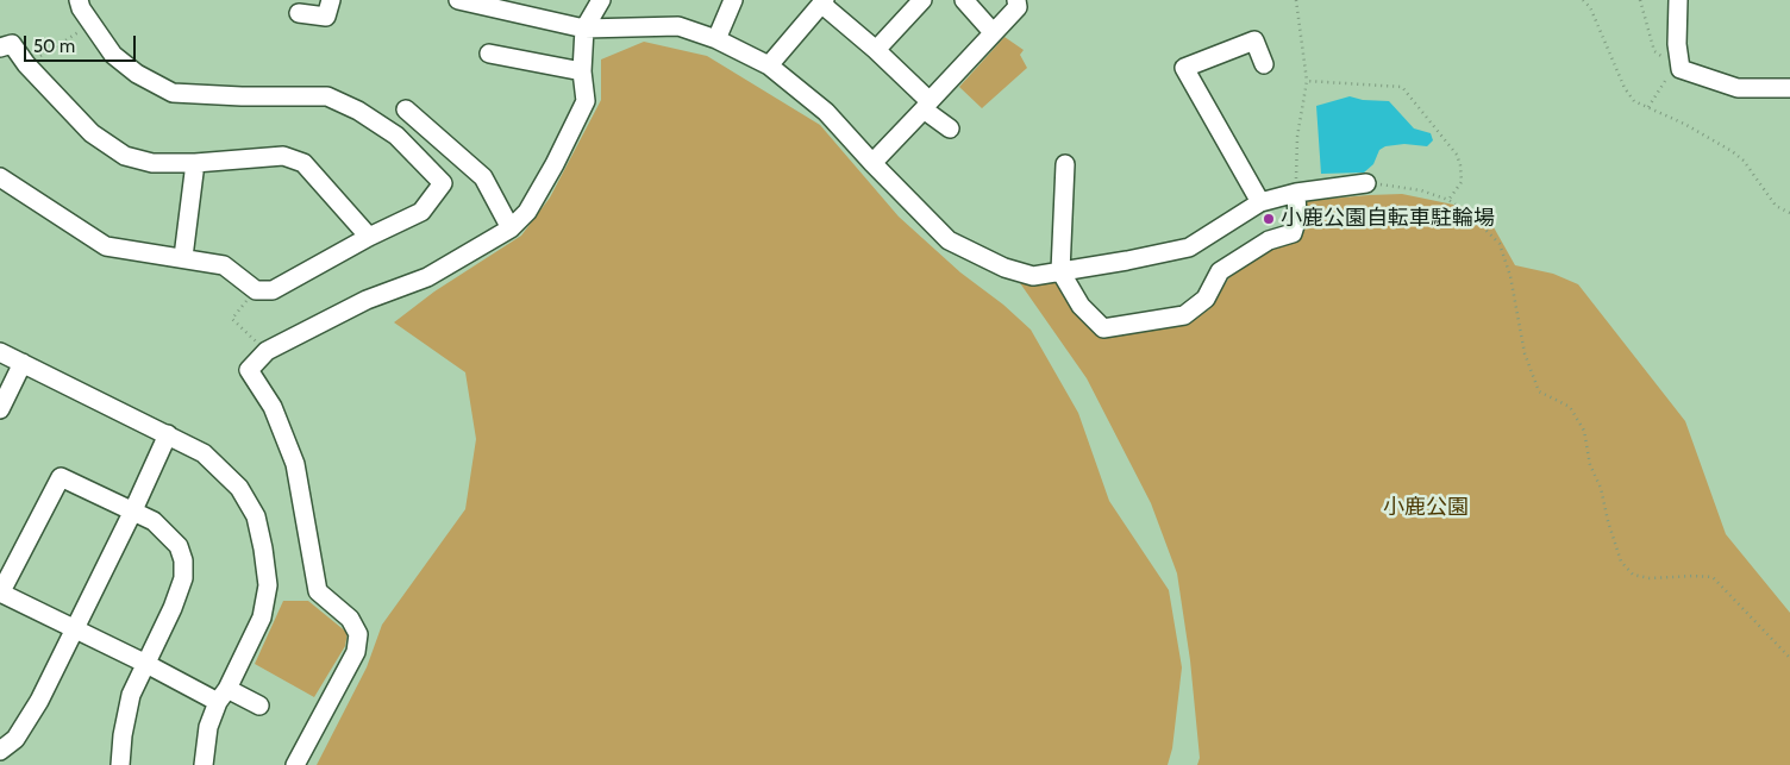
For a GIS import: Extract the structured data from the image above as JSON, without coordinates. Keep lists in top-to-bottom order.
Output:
{
  "parks": ["小鹿公園"],
  "places": ["小鹿公園自転車駐輪場"],
  "scale_bar": "50 m"
}
